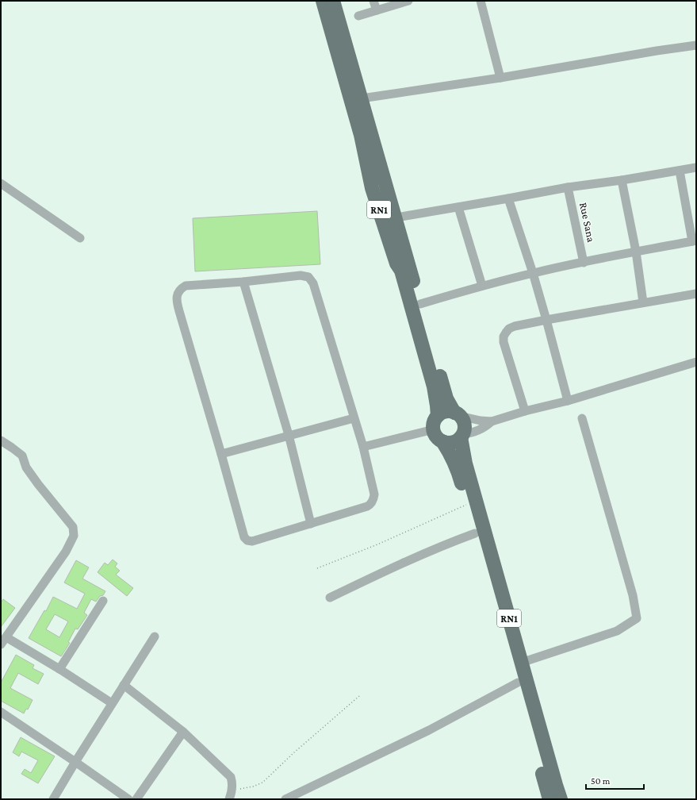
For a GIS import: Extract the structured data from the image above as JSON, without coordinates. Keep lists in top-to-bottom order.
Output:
{
  "streets": {
    "main road": ["RN1"],
    "street": ["Rue Sana"]
  },
  "scale_bar": "50 m"
}
